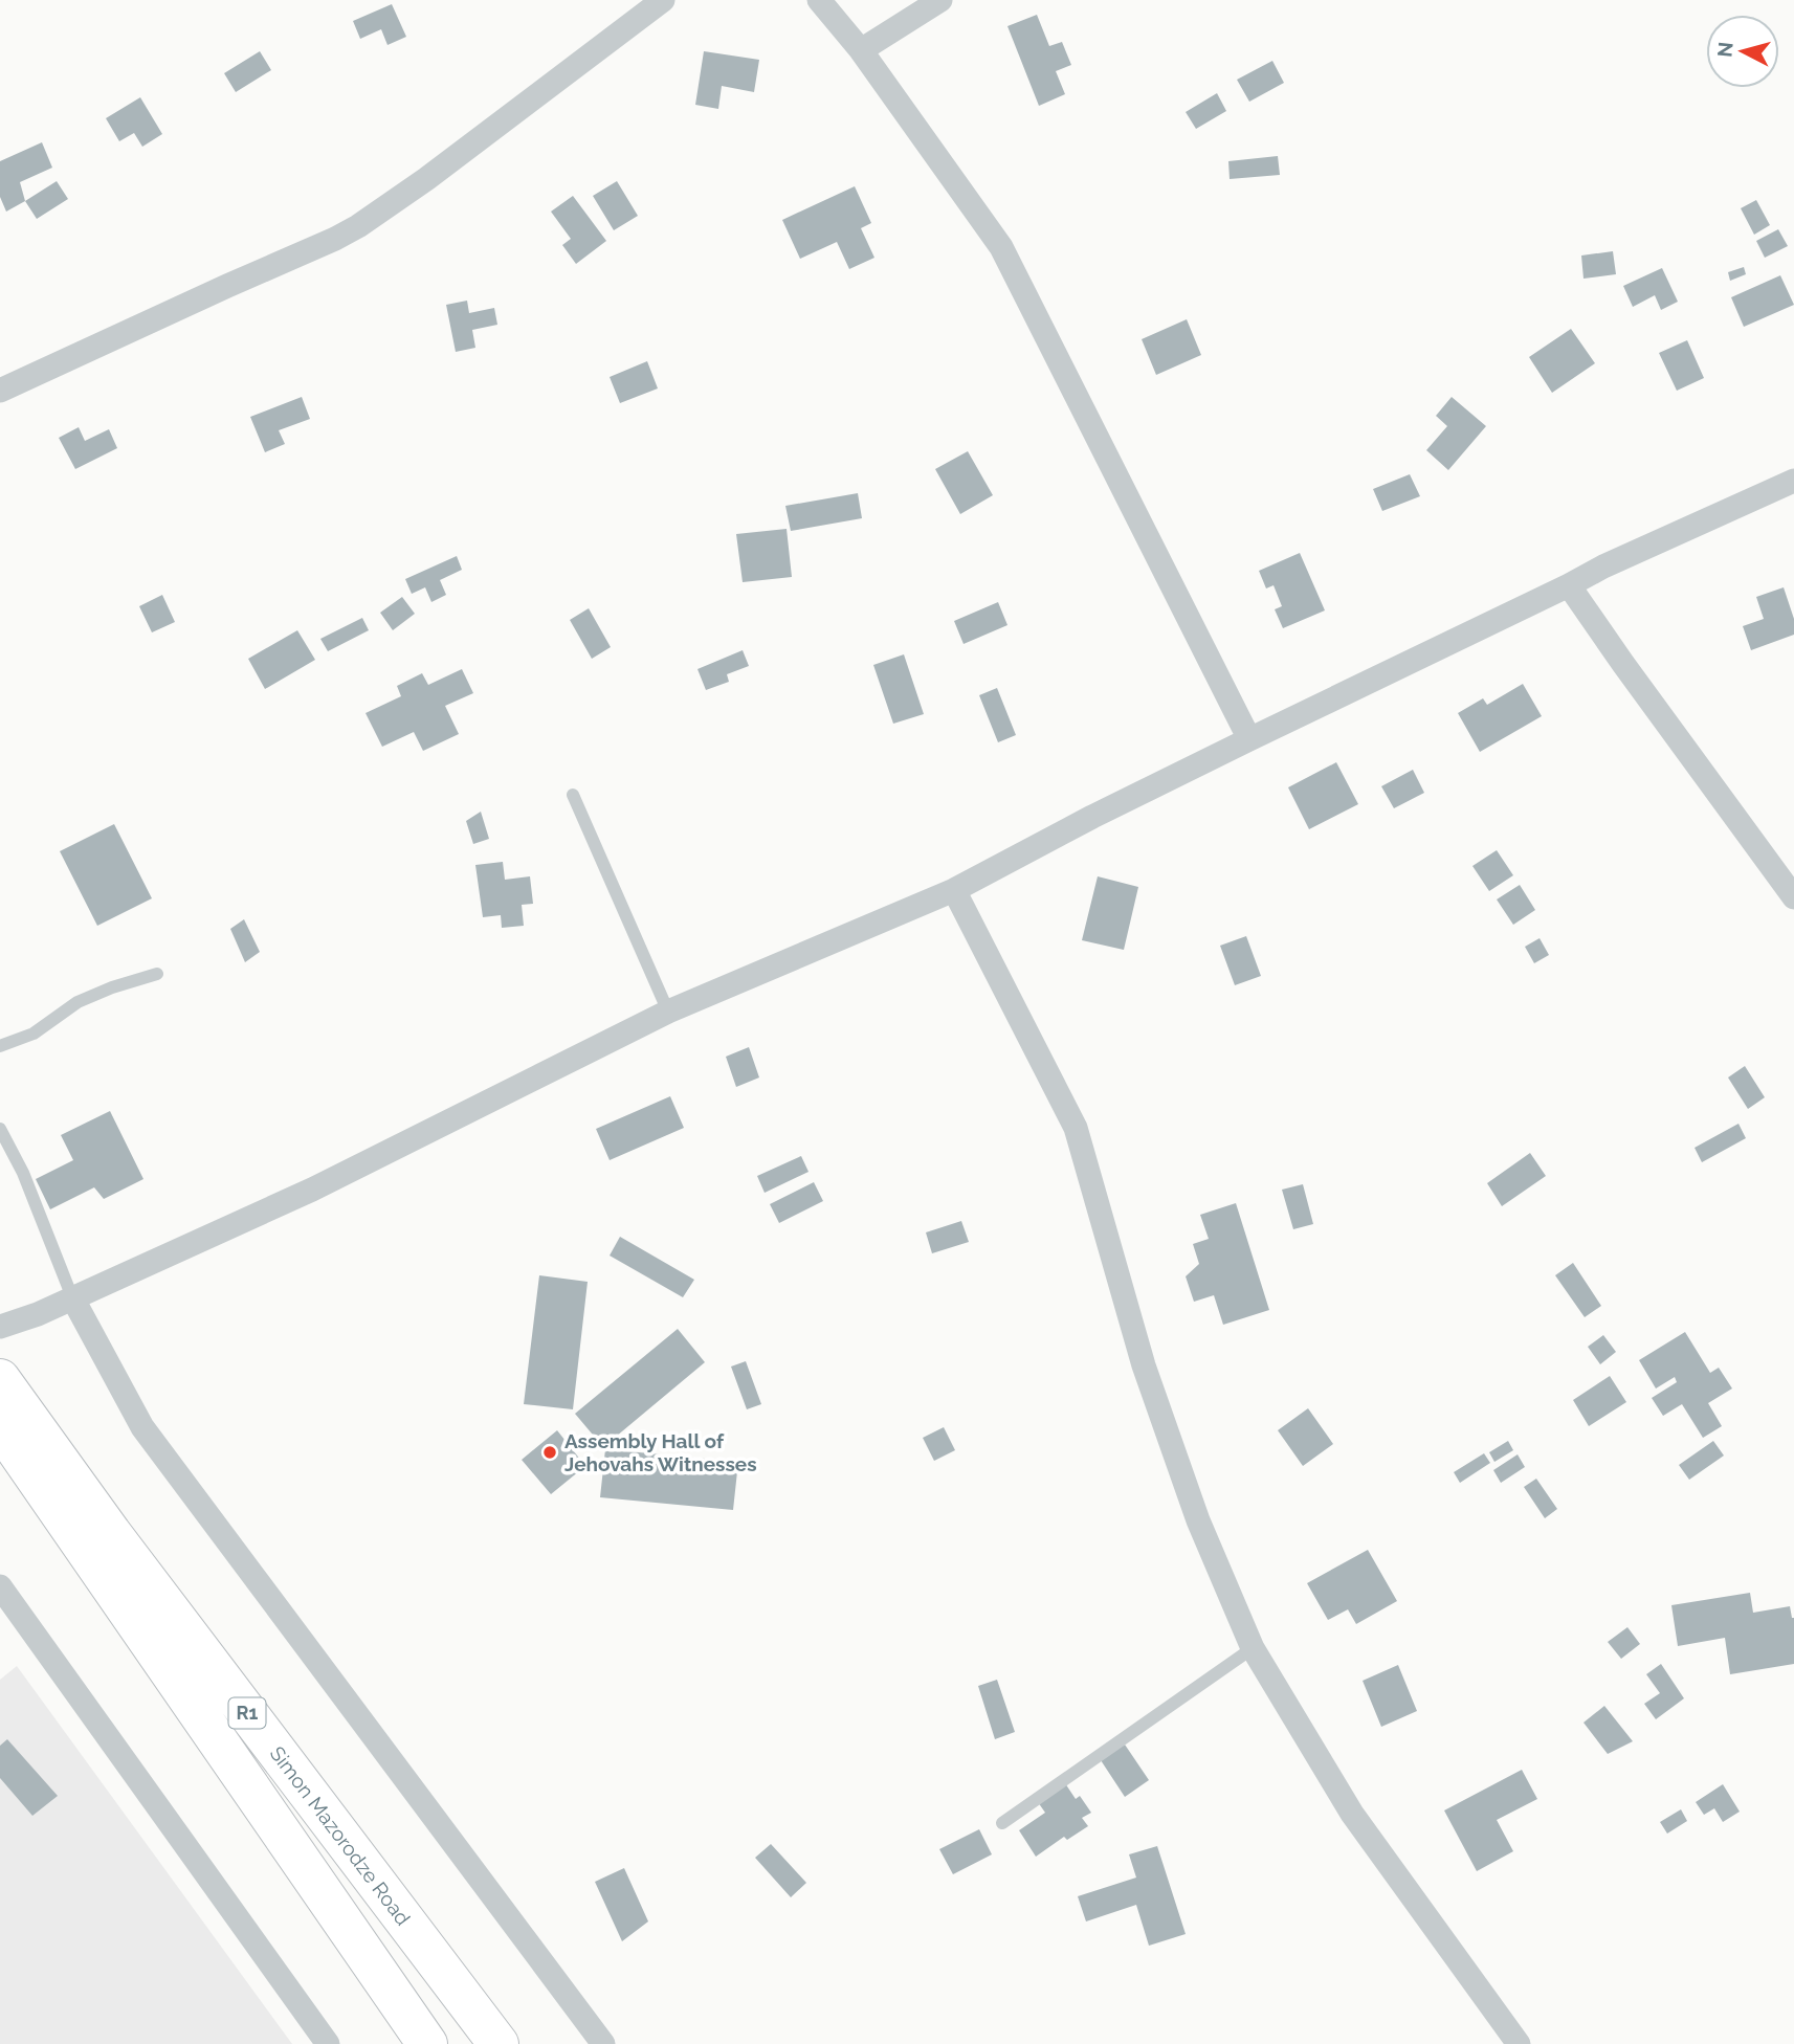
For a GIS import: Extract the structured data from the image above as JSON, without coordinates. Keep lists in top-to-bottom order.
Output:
{
  "streets": {
    "highway": ["R1", "Simon Mazorodze Road"]
  },
  "places": ["Assembly Hall of Jehovahs Witnesses"],
  "north": "left"
}
